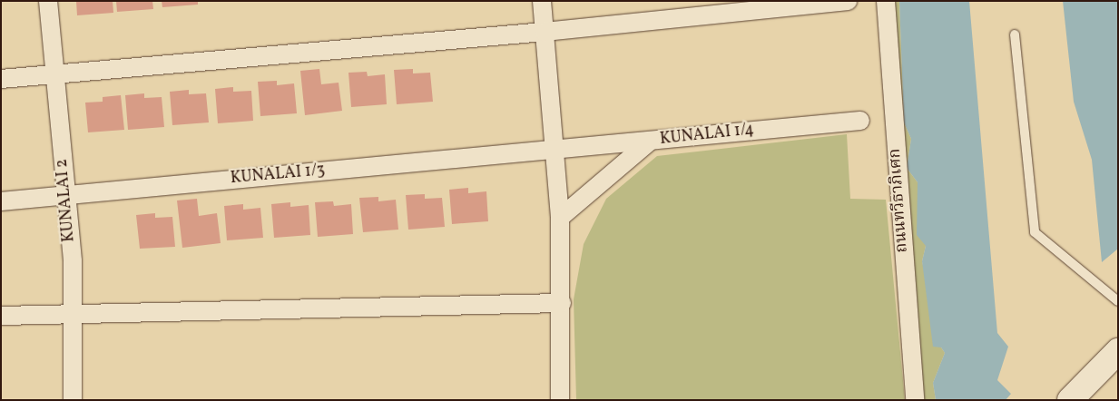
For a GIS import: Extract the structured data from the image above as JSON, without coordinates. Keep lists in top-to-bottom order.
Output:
{
  "streets": {
    "street": [
      "KUNALAI 1/4",
      "KUNALAI 1/3",
      "KUNALAI 2",
      "ถนนทวีธาภิเศก"
    ]
  },
  "crossings": [
    ["KUNALAI 1/4", "KUNALAI 1/3"],
    ["KUNALAI 1/3", "KUNALAI 2"]
  ]
}
